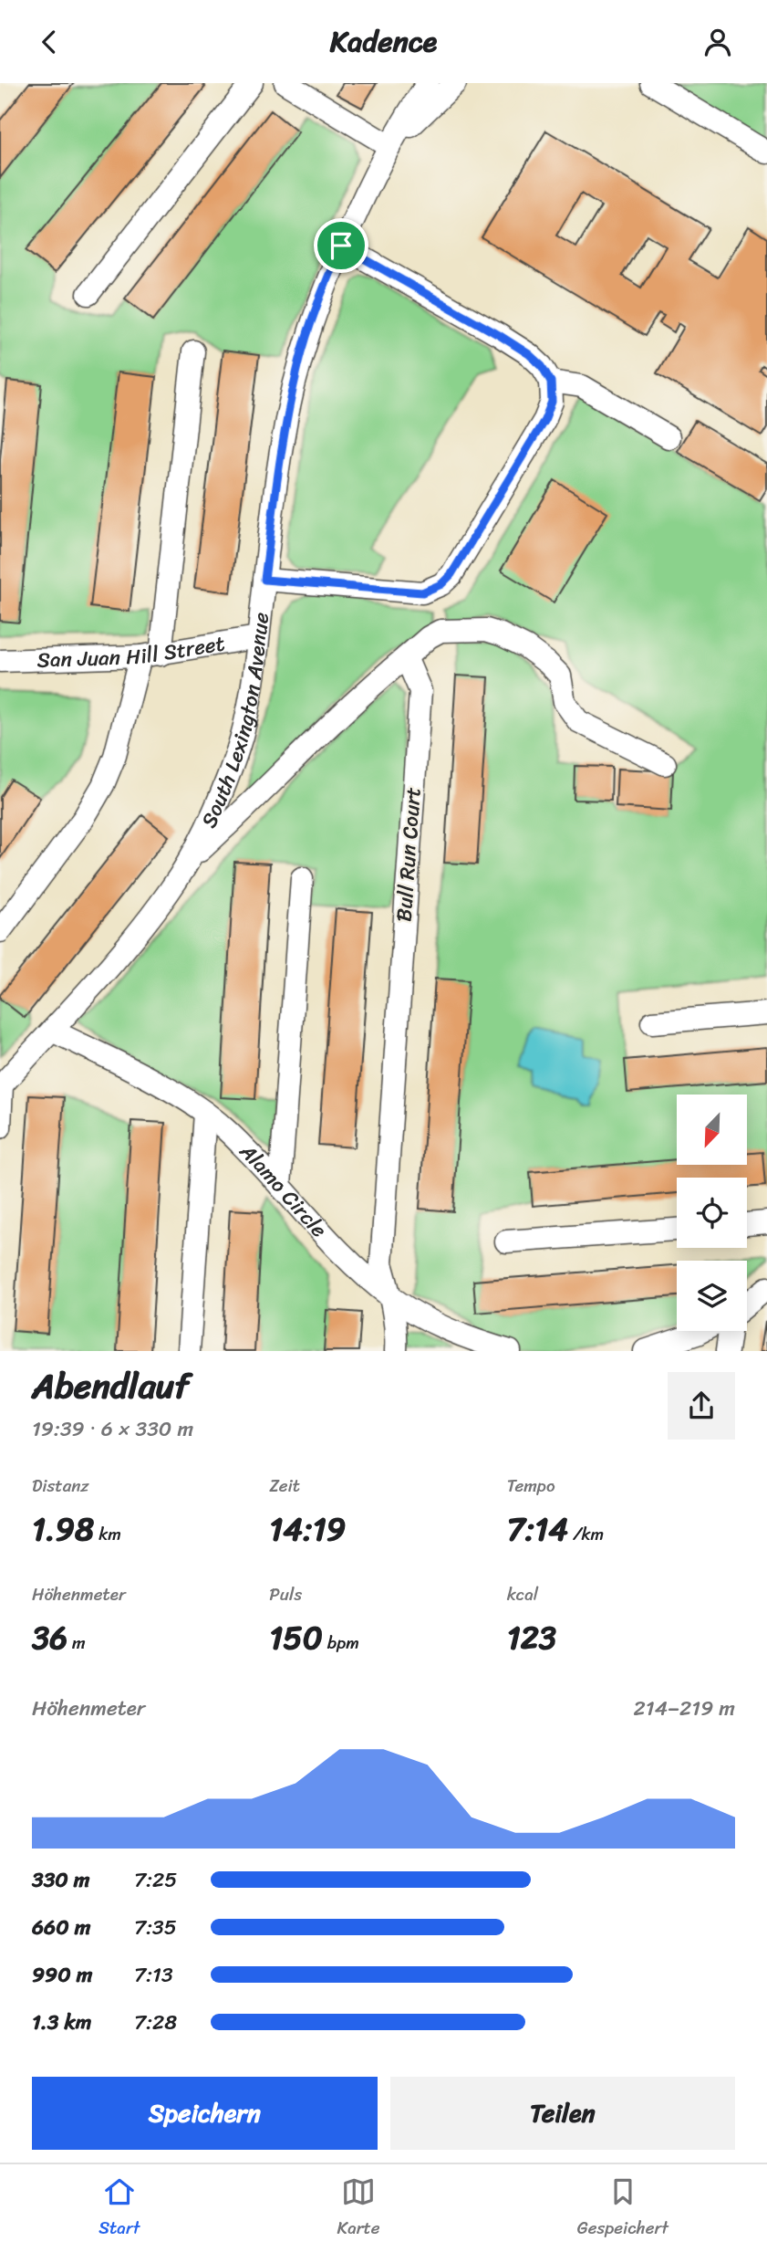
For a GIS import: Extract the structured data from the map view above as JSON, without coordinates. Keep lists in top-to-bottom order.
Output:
{
  "streets": {
    "street": [
      "San Juan Hill Street",
      "South Lexington Avenue",
      "Bull Run Court",
      "Alamo Circle"
    ]
  },
  "crossings": [
    ["San Juan Hill Street", "South Lexington Avenue"],
    ["South Lexington Avenue", "Alamo Circle"],
    ["Bull Run Court", "Alamo Circle"]
  ],
  "north": "bottom left",
  "page": {
    "header": "Kadence",
    "heading": ["Abendlauf", "19:39 · 6 × 330 m"],
    "stats": [
      ["Distanz", "1.98 km"],
      ["Zeit", "14:19"],
      ["Tempo", "7:14 /km"],
      ["Höhenmeter", "36 m"],
      ["Puls", "150 bpm"],
      ["kcal", "123"]
    ],
    "chart": ["Höhenmeter", "214–219 m"],
    "list": [
      {
        "name": "330 m",
        "note": "7:25"
      },
      {
        "name": "660 m",
        "note": "7:35"
      },
      {
        "name": "990 m",
        "note": "7:13"
      },
      {
        "name": "1.3 km",
        "note": "7:28"
      }
    ],
    "buttons": ["Speichern", "Teilen"],
    "tabs": ["Start", "Karte", "Gespeichert"]
  }
}
